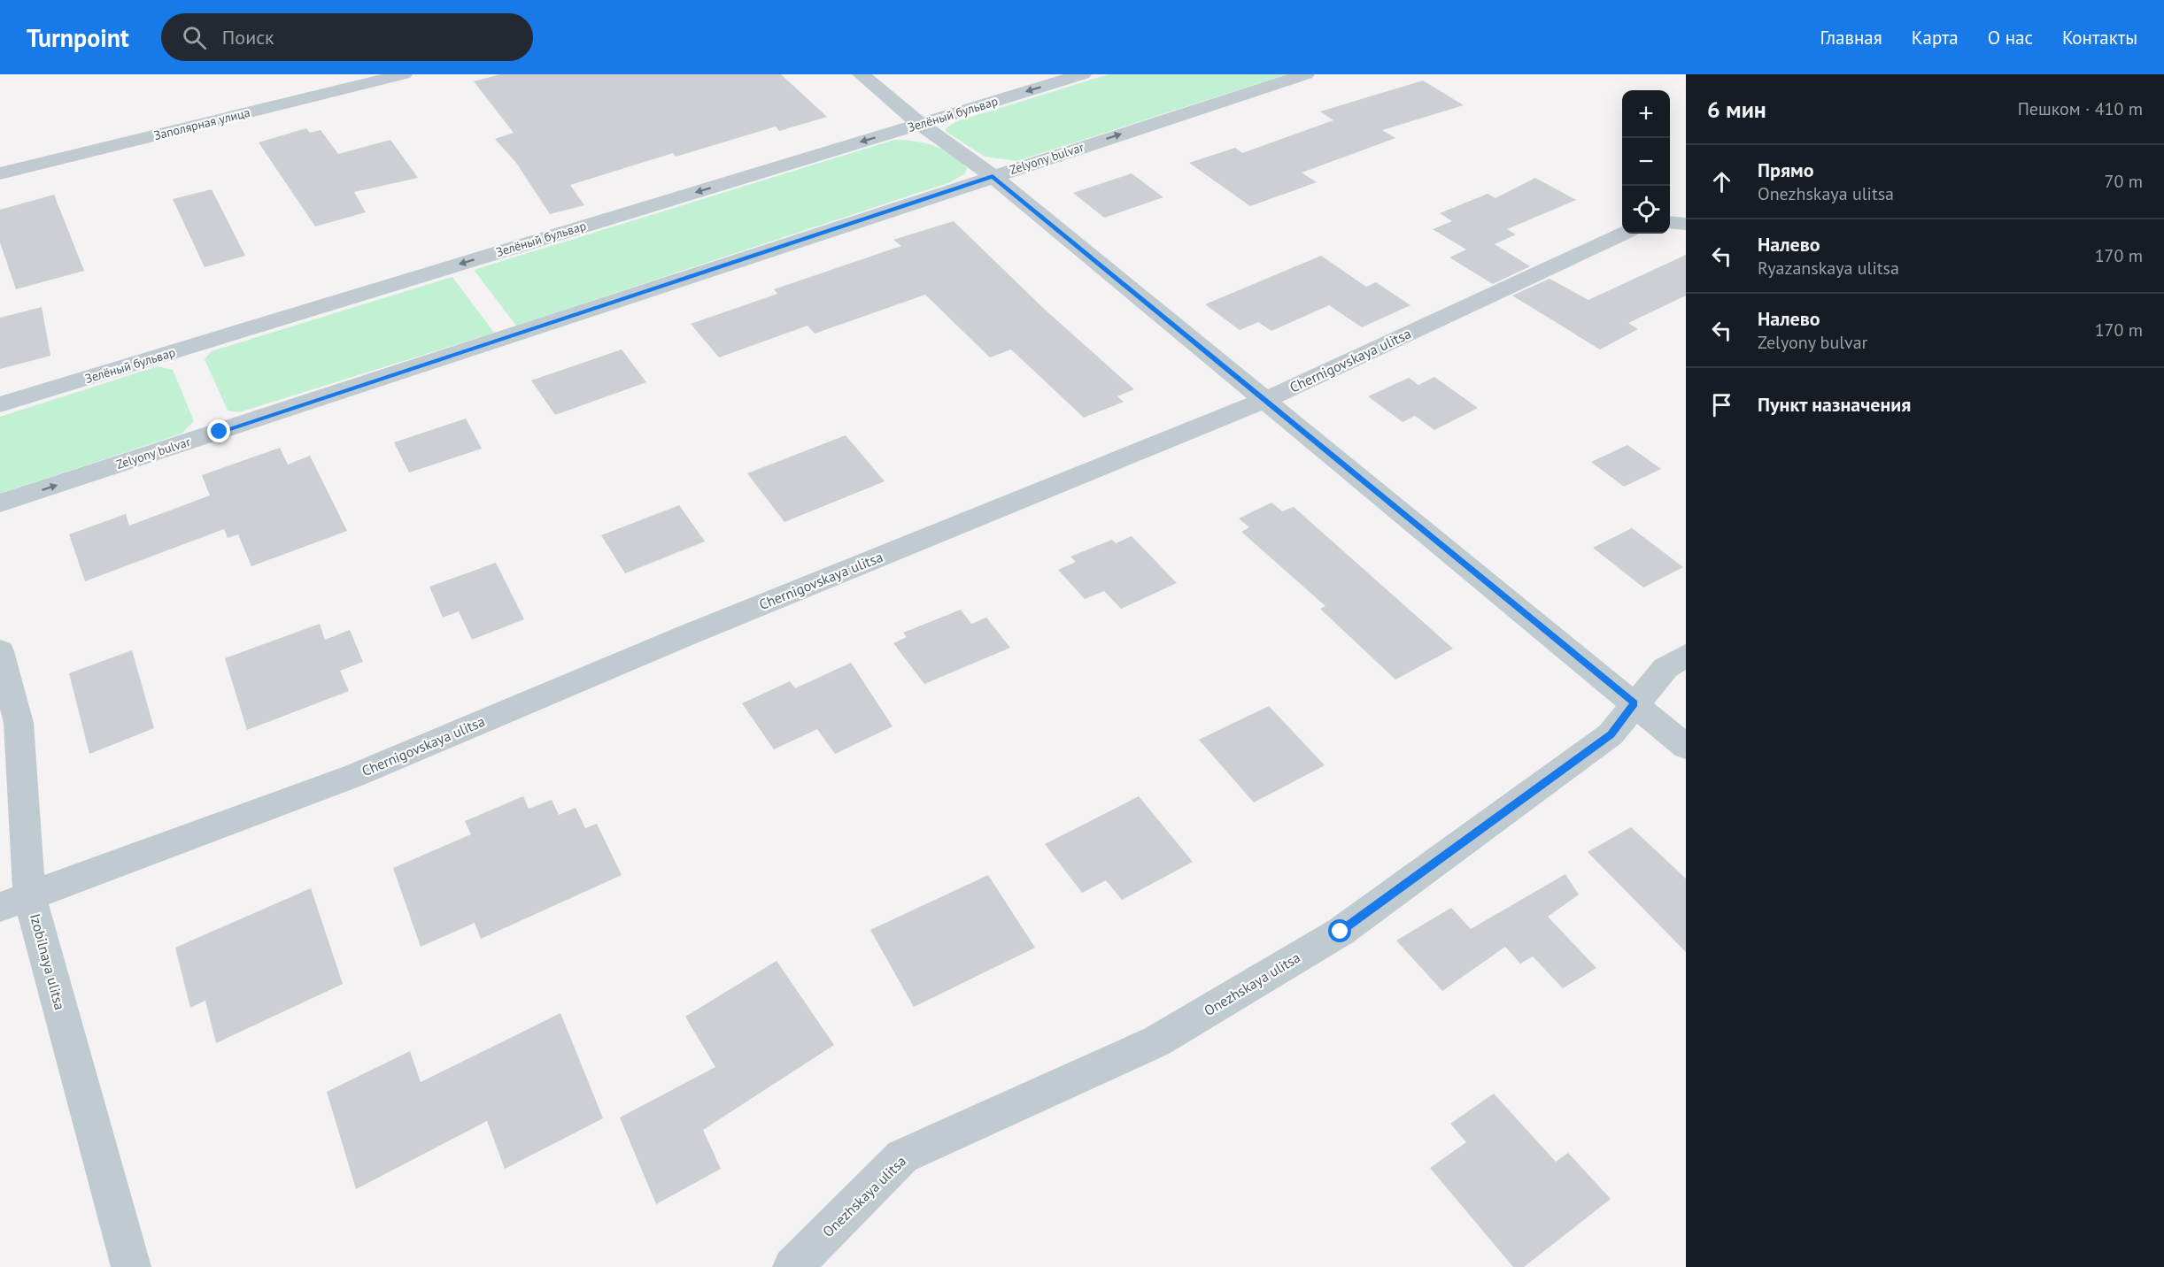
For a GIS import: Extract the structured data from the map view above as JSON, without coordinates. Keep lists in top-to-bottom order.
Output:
{
  "streets": {
    "street": [
      "Зелёный бульвар",
      "Заполярная улица",
      "Zelyony bulvar",
      "Chernigovskaya ulitsa",
      "Izobilnaya ulitsa",
      "Onezhskaya ulitsa"
    ]
  },
  "crossings": [
    ["Chernigovskaya ulitsa", "Izobilnaya ulitsa"]
  ],
  "one_way": ["Зелёный бульвар", "Zelyony bulvar"],
  "page": {
    "header": "Turnpoint",
    "search": "Поиск",
    "nav": [
      "Главная",
      "Карта",
      "О нас",
      "Контакты"
    ],
    "heading": ["6 мин", "Пешком · 410 m"],
    "map_buttons": ["+", "−"],
    "list": [
      ["Прямо", "Onezhskaya ulitsa", "70 m"],
      ["Налево", "Ryazanskaya ulitsa", "170 m"],
      ["Налево", "Zelyony bulvar", "170 m"],
      "Пункт назначения"
    ]
  }
}
